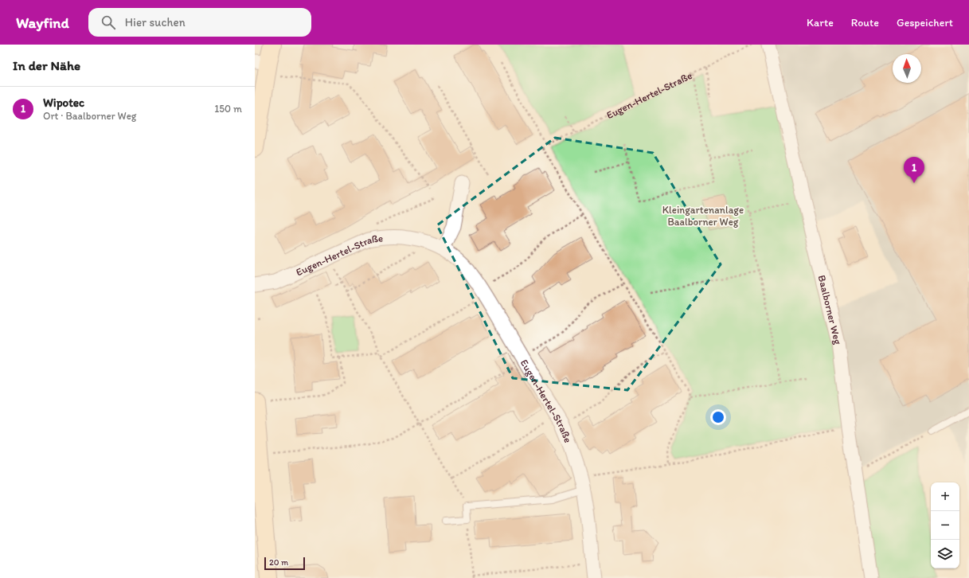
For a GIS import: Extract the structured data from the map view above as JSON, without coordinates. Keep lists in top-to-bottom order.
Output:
{
  "streets": {
    "street": ["Eugen-Hertel-Straße", "Baalborner Weg"]
  },
  "parks": ["Kleingartenanlage Baalborner Weg"],
  "scale_bar": "20 m",
  "north": "top",
  "page": {
    "header": "Wayfind",
    "search": "Hier suchen",
    "nav": ["Karte", "Route", "Gespeichert"],
    "heading": "In der Nähe",
    "list": [
      {
        "mark": "1",
        "name": "Wipotec",
        "note": "Ort · Baalborner Weg",
        "value": "150 m"
      }
    ],
    "pins": "1",
    "map_buttons": ["+", "−"],
    "scale": "20 m"
  }
}
